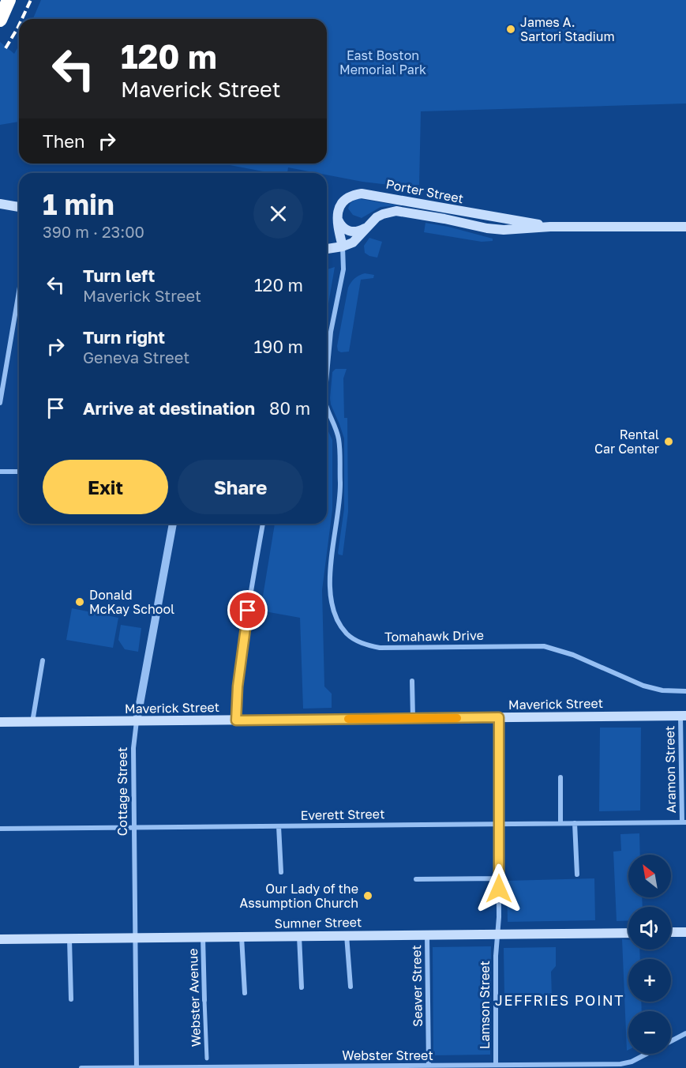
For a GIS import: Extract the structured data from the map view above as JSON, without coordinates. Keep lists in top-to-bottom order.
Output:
{
  "streets": {
    "main road": ["Porter Street", "Maverick Street", "Sumner Street"],
    "street": [
      "Tomahawk Drive",
      "Aramon Street",
      "Cottage Street",
      "Everett Street",
      "Seaver Street",
      "Webster Avenue",
      "Lamson Street",
      "Webster Street"
    ]
  },
  "crossings": [
    ["Porter Street", "Tomahawk Drive"],
    ["Maverick Street", "Aramon Street"],
    ["Maverick Street", "Cottage Street"],
    ["Maverick Street", "Lamson Street"],
    ["Aramon Street", "Everett Street"],
    ["Cottage Street", "Everett Street"],
    ["Cottage Street", "Sumner Street"],
    ["Cottage Street", "Webster Street"],
    ["Everett Street", "Lamson Street"],
    ["Sumner Street", "Seaver Street"],
    ["Sumner Street", "Webster Avenue"],
    ["Sumner Street", "Lamson Street"],
    ["Seaver Street", "Webster Street"],
    ["Lamson Street", "Webster Street"]
  ],
  "districts": ["JEFFRIES POINT"],
  "parks": ["East Boston Memorial Park"],
  "places": [
    "James A. Sartori Stadium",
    "Rental Car Center",
    "Donald McKay School",
    "Our Lady of the Assumption Church"
  ],
  "north": "top left",
  "page": {
    "turn": ["120 m", "Maverick Street"],
    "then": "Then",
    "heading": ["1 min", "390 m · 23:00"],
    "list": [
      {
        "name": "Turn left",
        "note": "Maverick Street",
        "value": "120 m"
      },
      {
        "name": "Turn right",
        "note": "Geneva Street",
        "value": "190 m"
      },
      {
        "name": "Arrive at destination",
        "value": "80 m"
      }
    ],
    "buttons": ["Exit", "Share"],
    "map_buttons": ["+", "−"]
  }
}
